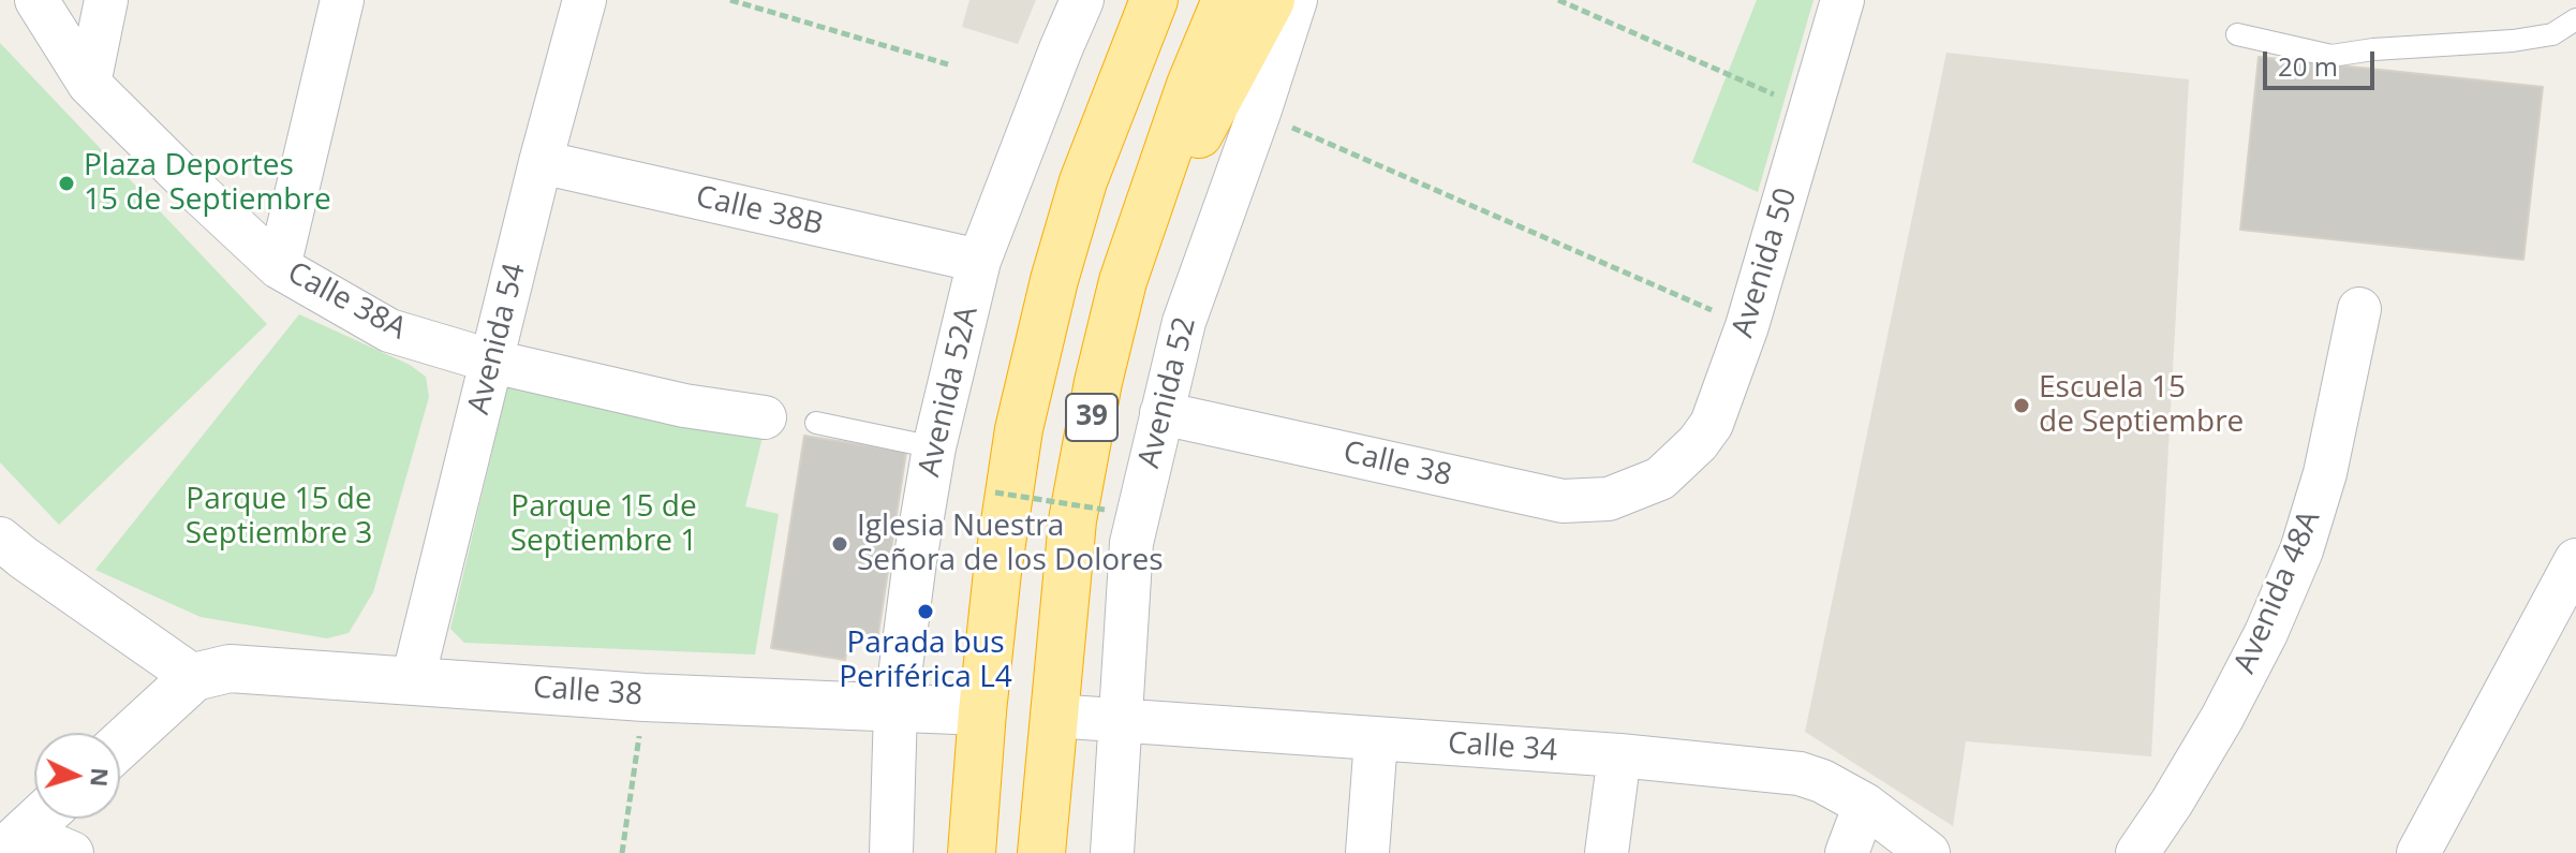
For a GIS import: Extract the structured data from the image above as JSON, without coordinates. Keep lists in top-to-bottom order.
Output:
{
  "streets": {
    "highway": ["39"],
    "street": [
      "Calle 38B",
      "Avenida 50",
      "Calle 38A",
      "Avenida 54",
      "Avenida 52A",
      "Avenida 52",
      "Calle 38",
      "Avenida 48A",
      "Calle 34"
    ]
  },
  "crossings": [
    ["Calle 38B", "Avenida 54"],
    ["Calle 38B", "Avenida 52A"],
    ["Avenida 50", "Calle 38"],
    ["Calle 38A", "Avenida 54"],
    ["Avenida 54", "Calle 38"],
    ["Avenida 52A", "Calle 38"],
    ["Avenida 52", "Calle 38"],
    ["Avenida 52", "Calle 34"],
    ["39", "Calle 38"],
    ["39", "Calle 34"]
  ],
  "parks": ["Parque 15 de Septiembre 3", "Parque 15 de Septiembre 1"],
  "places": [
    "Plaza Deportes 15 de Septiembre",
    "Escuela 15 de Septiembre",
    "Iglesia Nuestra Señora de los Dolores",
    "Parada bus Periférica L4"
  ],
  "scale_bar": "20 m",
  "north": "right"
}
